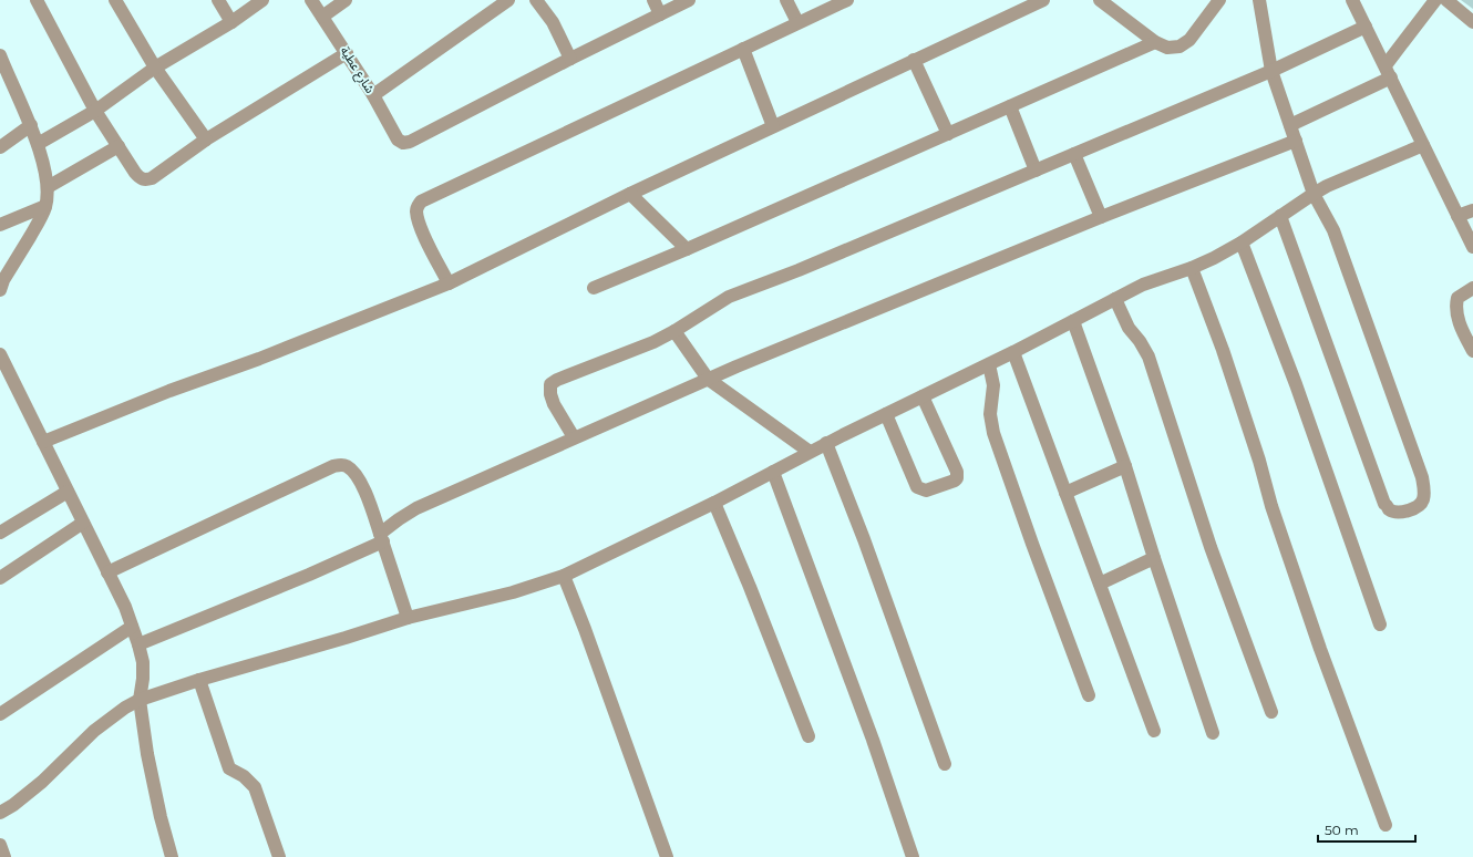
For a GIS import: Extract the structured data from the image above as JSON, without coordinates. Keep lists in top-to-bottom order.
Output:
{
  "streets": {
    "street": ["شارع عطية"]
  },
  "scale_bar": "50 m"
}
